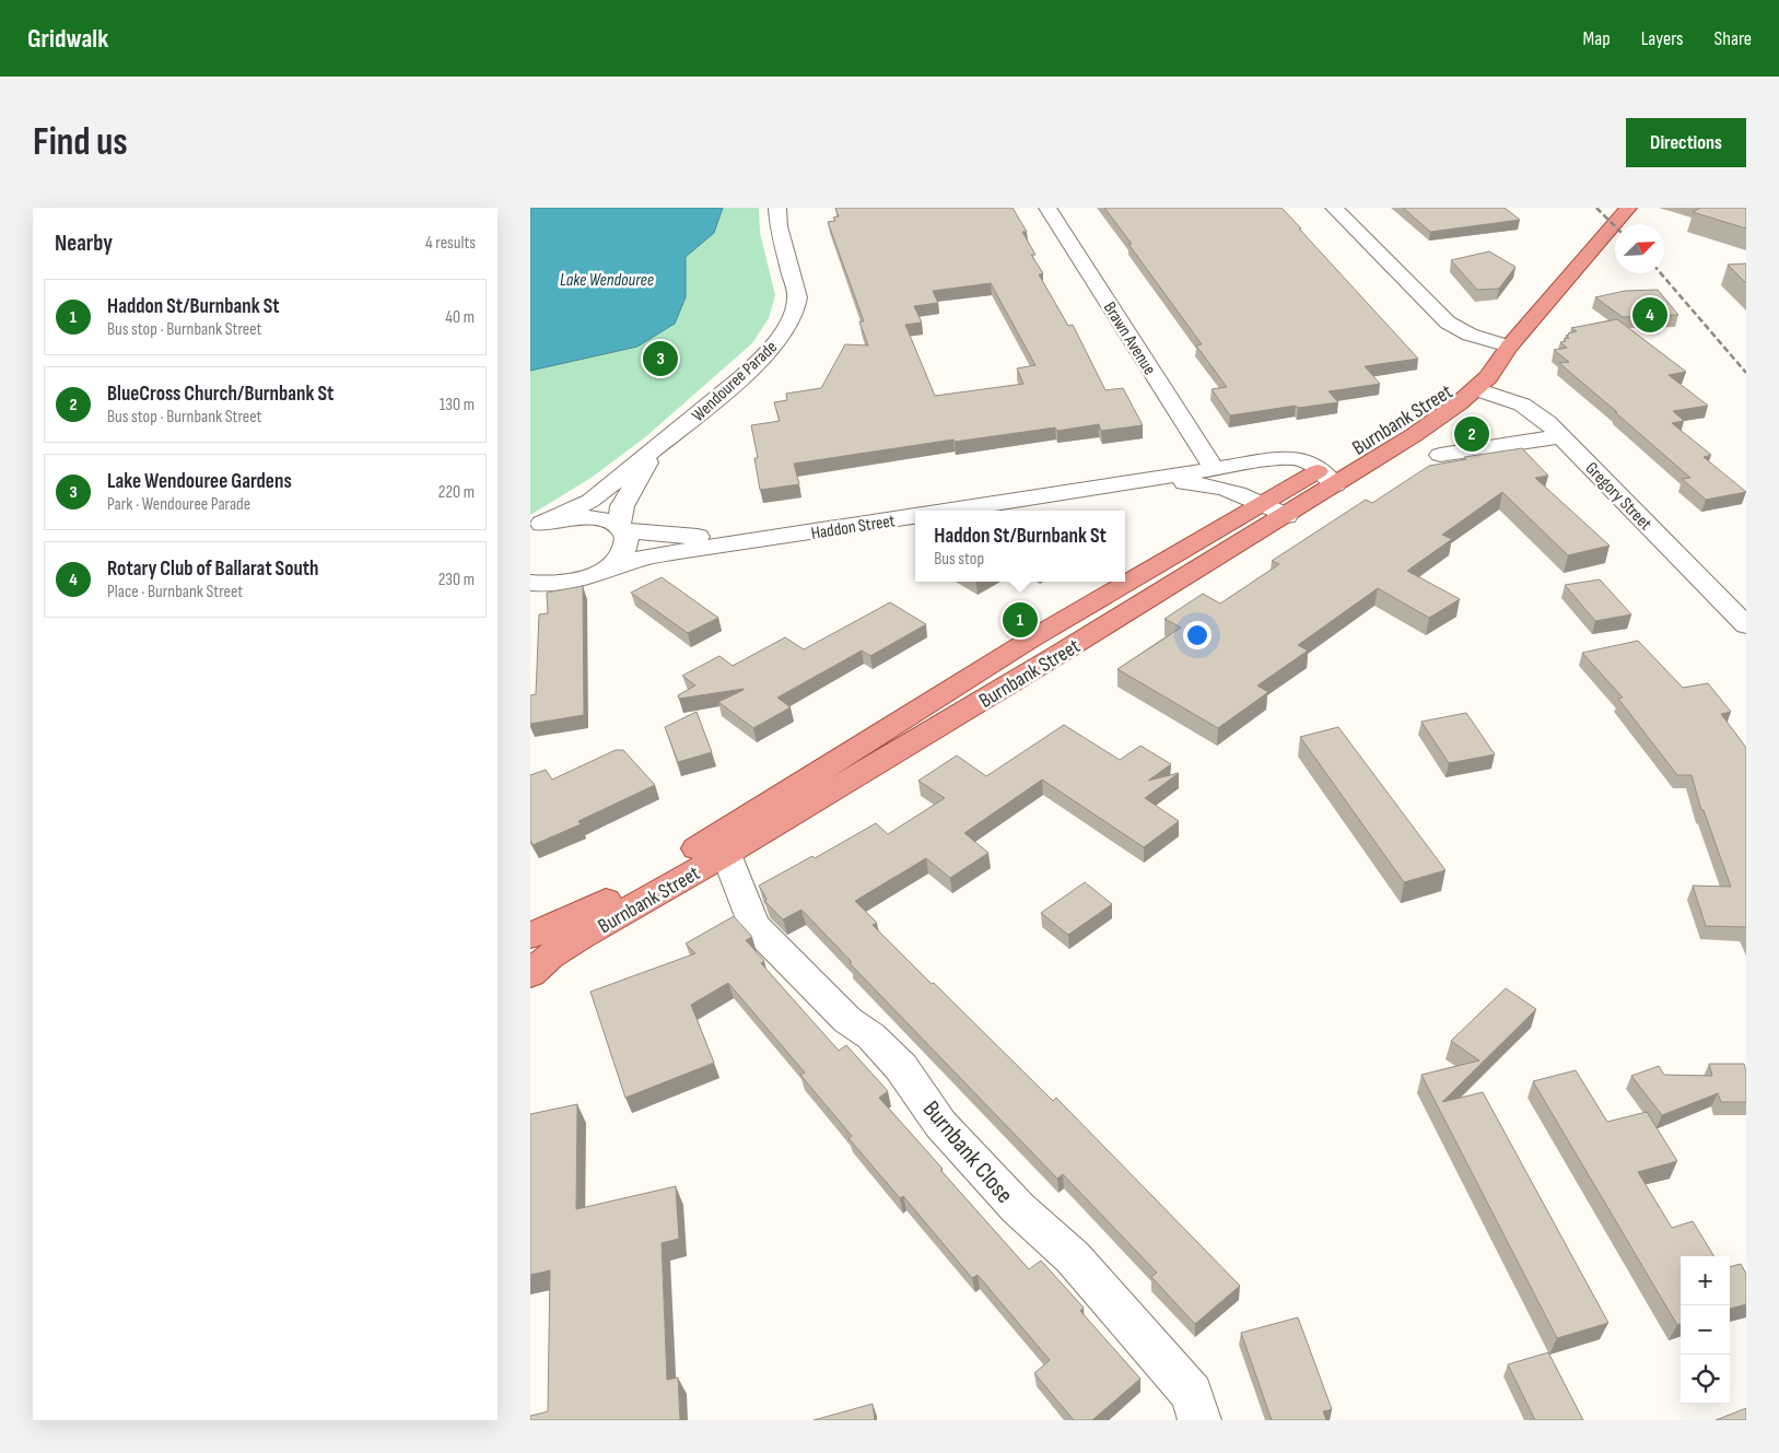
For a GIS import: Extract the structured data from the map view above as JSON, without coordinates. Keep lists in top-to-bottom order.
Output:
{
  "streets": {
    "main road": ["Burnbank Street"],
    "street": [
      "Brawn Avenue",
      "Wendouree Parade",
      "Gregory Street",
      "Haddon Street",
      "Burnbank Close"
    ]
  },
  "crossings": [
    ["Brawn Avenue", "Haddon Street"],
    ["Wendouree Parade", "Haddon Street"],
    ["Burnbank Street", "Gregory Street"],
    ["Burnbank Street", "Haddon Street"],
    ["Burnbank Street", "Burnbank Close"]
  ],
  "water": ["Lake Wendouree"],
  "north": "top right",
  "page": {
    "header": "Gridwalk",
    "nav": ["Map", "Layers", "Share"],
    "buttons": "Directions",
    "title": "Find us",
    "heading": ["Nearby", "4 results"],
    "list": [
      {
        "mark": "1",
        "name": "Haddon St/Burnbank St",
        "note": "Bus stop · Burnbank Street",
        "value": "40 m"
      },
      {
        "mark": "2",
        "name": "BlueCross Church/Burnbank St",
        "note": "Bus stop · Burnbank Street",
        "value": "130 m"
      },
      {
        "mark": "3",
        "name": "Lake Wendouree Gardens",
        "note": "Park · Wendouree Parade",
        "value": "220 m"
      },
      {
        "mark": "4",
        "name": "Rotary Club of Ballarat South",
        "note": "Place · Burnbank Street",
        "value": "230 m"
      }
    ],
    "pins": [
      "4",
      "3",
      "2",
      "1"
    ],
    "popup": ["Haddon St/Burnbank St", "Bus stop"],
    "map_buttons": ["+", "−"]
  }
}
